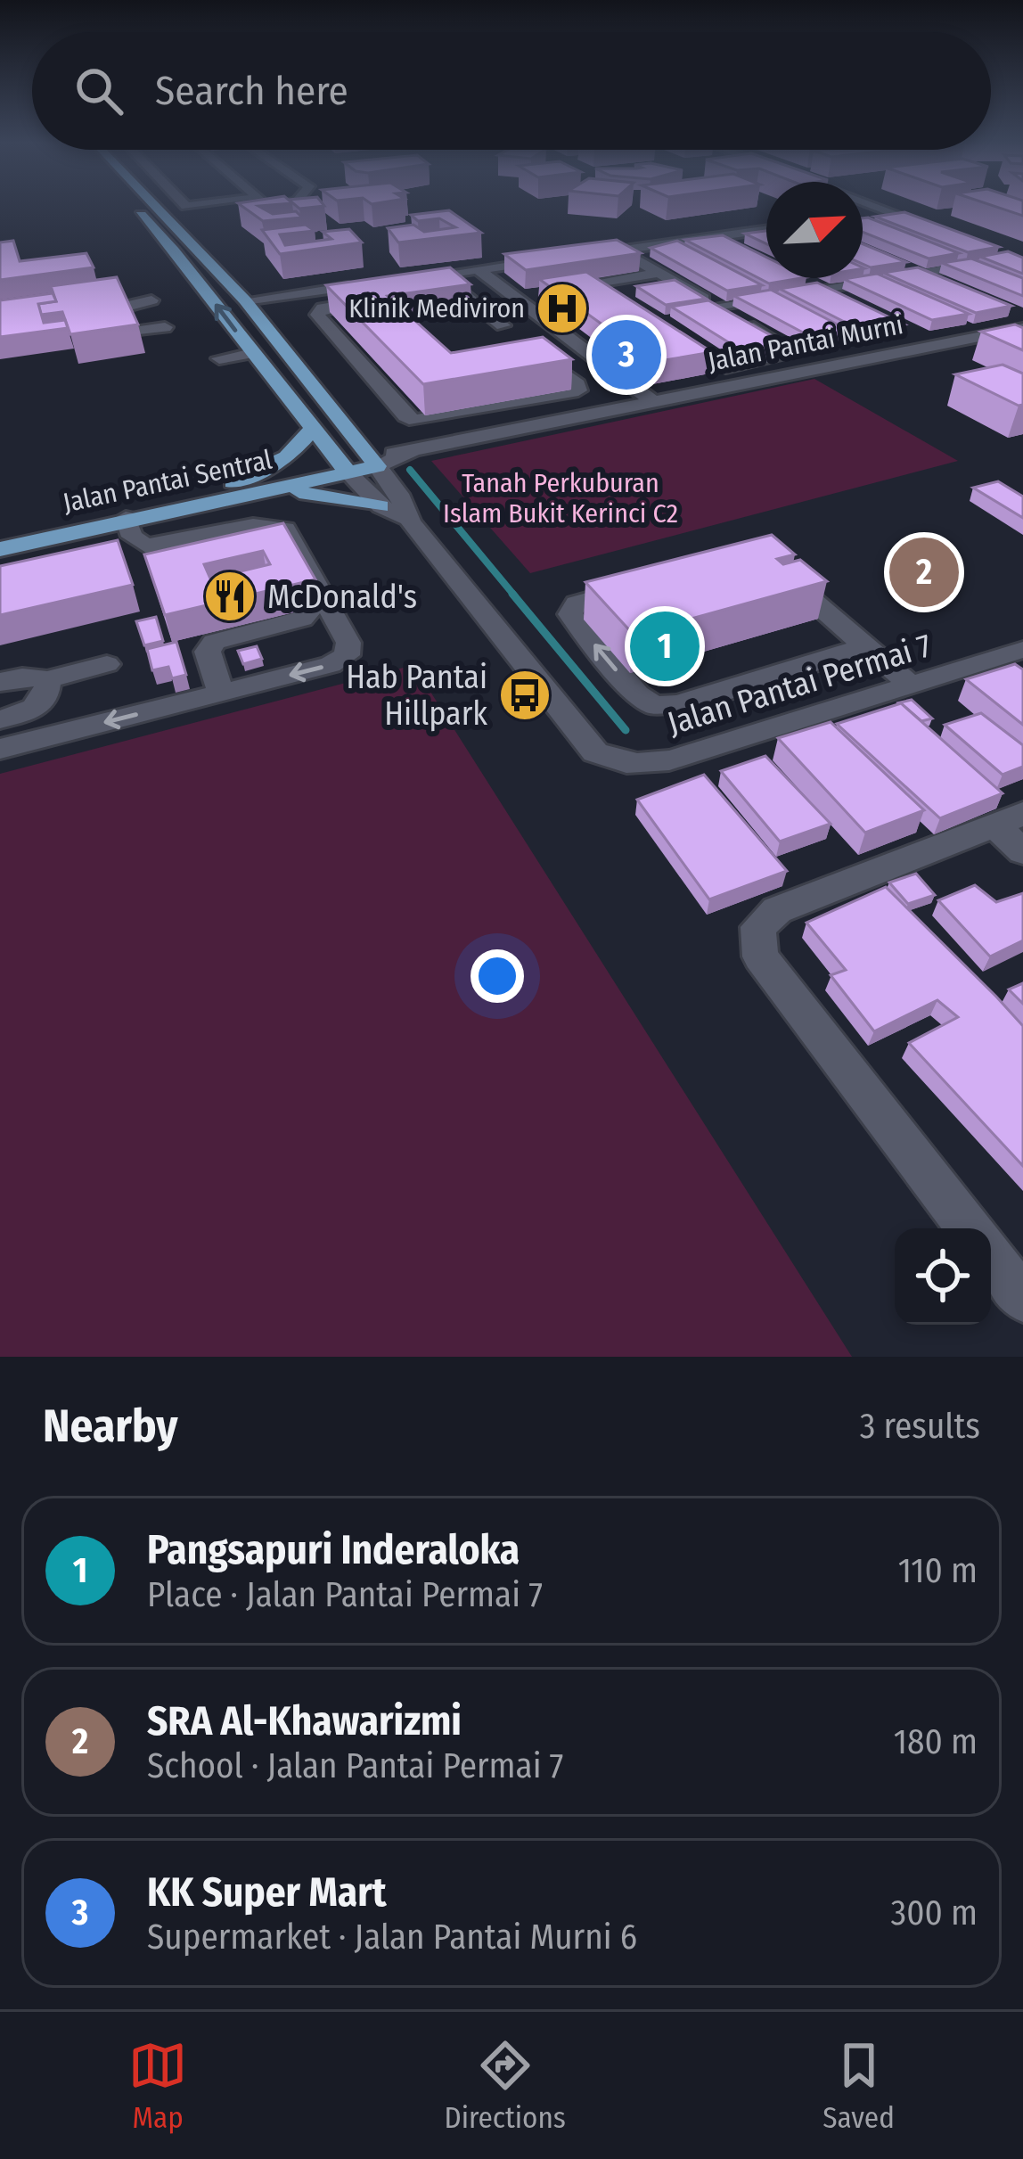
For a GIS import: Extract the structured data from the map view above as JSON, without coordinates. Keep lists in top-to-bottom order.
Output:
{
  "streets": {
    "main road": ["Jalan Pantai Sentral"],
    "street": ["Jalan Pantai Murni", "Jalan Pantai Permai 7"]
  },
  "parks": ["Tanah Perkuburan Islam Bukit Kerinci C2"],
  "places": {
    "hospital": ["Klinik Mediviron"],
    "restaurant": ["McDonald's"],
    "bus stop": ["Hab Pantai Hillpark"]
  },
  "north": "top right",
  "page": {
    "search": "Search here",
    "pins": ["3", "2", "1"],
    "heading": ["Nearby", "3 results"],
    "list": [
      {
        "mark": "1",
        "name": "Pangsapuri Inderaloka",
        "note": "Place · Jalan Pantai Permai 7",
        "value": "110 m"
      },
      {
        "mark": "2",
        "name": "SRA Al-Khawarizmi",
        "note": "School · Jalan Pantai Permai 7",
        "value": "180 m"
      },
      {
        "mark": "3",
        "name": "KK Super Mart",
        "note": "Supermarket · Jalan Pantai Murni 6",
        "value": "300 m"
      }
    ],
    "nav": ["Map", "Directions", "Saved"]
  }
}
